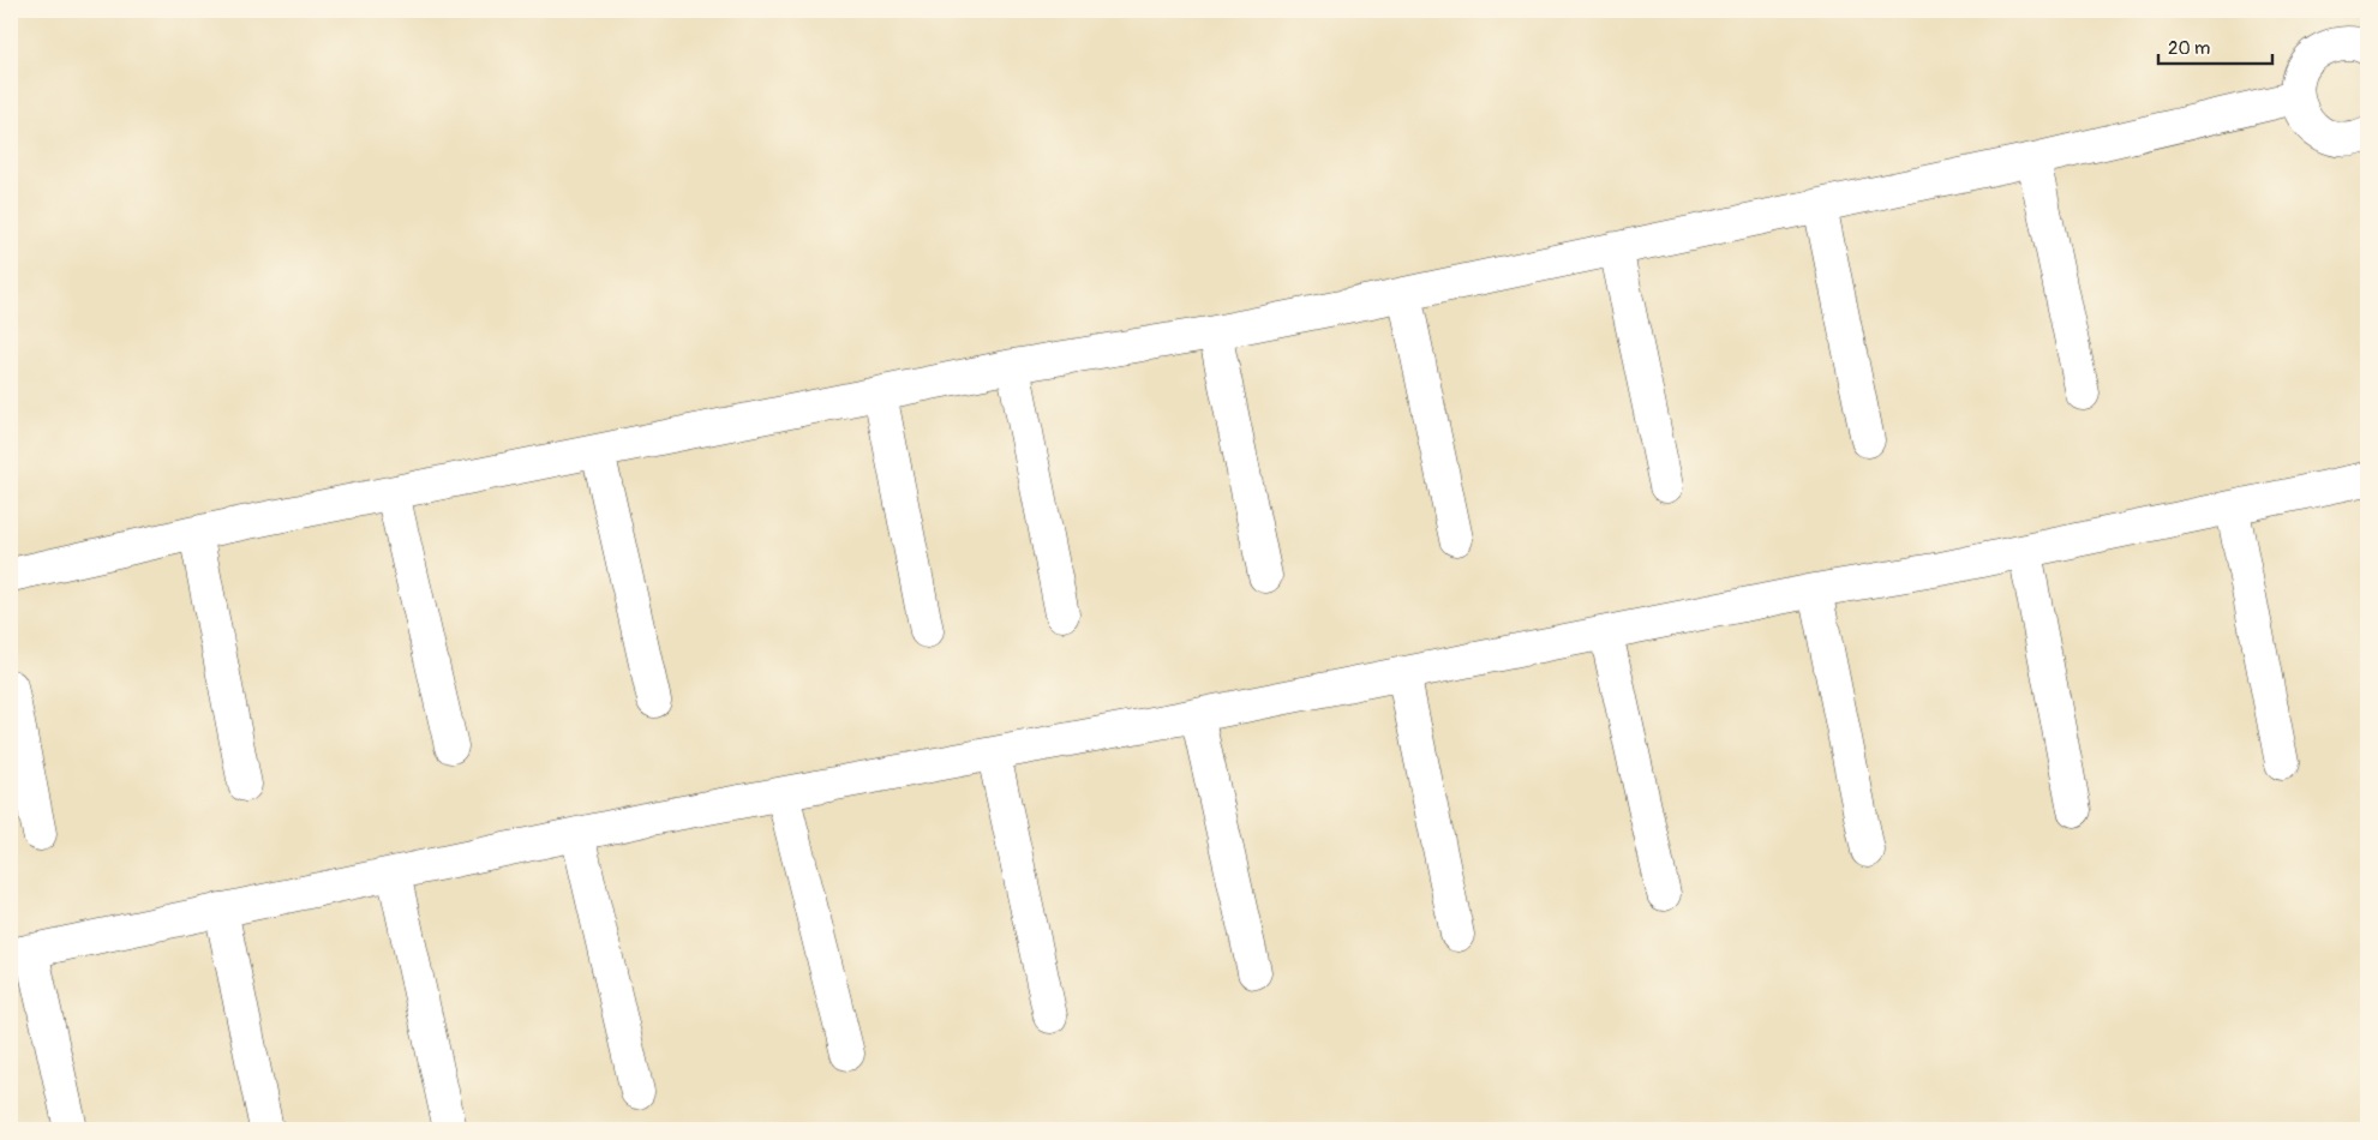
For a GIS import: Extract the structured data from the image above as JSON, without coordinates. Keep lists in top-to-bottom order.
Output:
{
  "scale_bar": "20 m"
}
